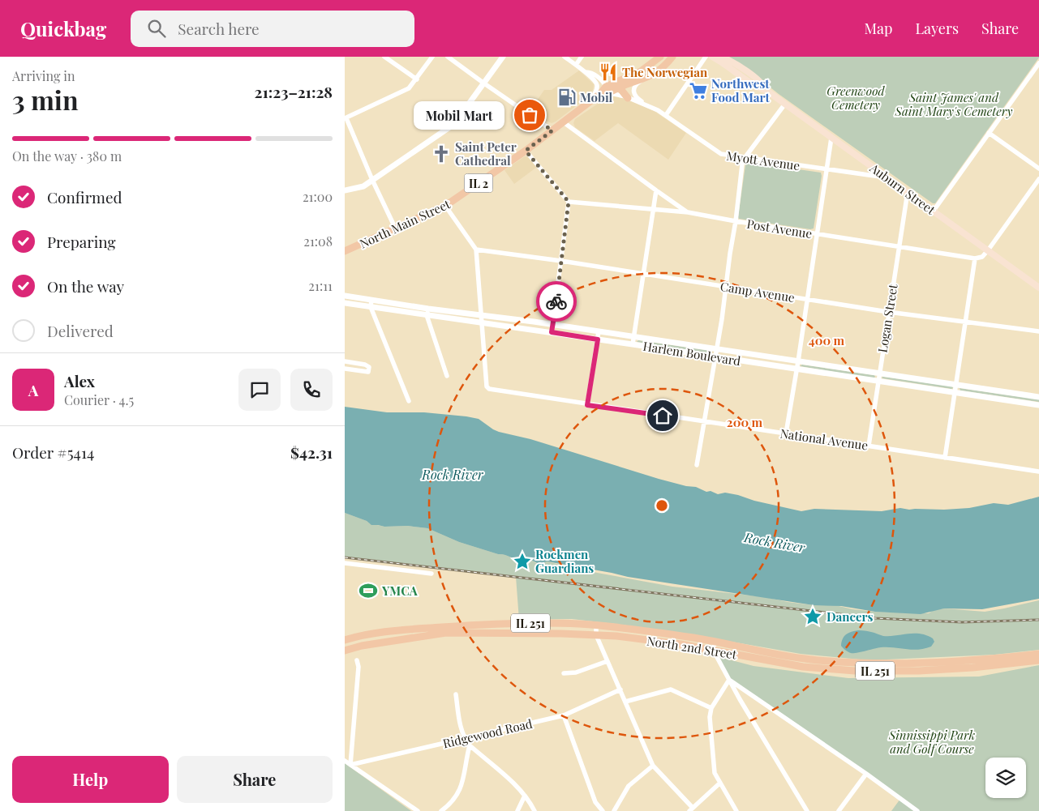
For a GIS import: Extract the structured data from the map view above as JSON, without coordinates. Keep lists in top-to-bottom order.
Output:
{
  "streets": {
    "main road": [
      "IL 2",
      "Auburn Street",
      "North Main Street",
      "IL 251",
      "North 2nd Street"
    ],
    "street": [
      "Myott Avenue",
      "Post Avenue",
      "Camp Avenue",
      "Logan Street",
      "Harlem Boulevard",
      "National Avenue",
      "Ridgewood Road"
    ]
  },
  "crossings": [
    ["Myott Avenue", "Auburn Street"],
    ["Myott Avenue", "North Main Street"],
    ["Auburn Street", "Logan Street"],
    ["Post Avenue", "Logan Street"],
    ["Camp Avenue", "Logan Street"],
    ["Logan Street", "Harlem Boulevard"],
    ["Logan Street", "National Avenue"],
    ["Harlem Boulevard", "National Avenue"]
  ],
  "water": ["Rock River"],
  "parks": ["Greenwood Cemetery", "Saint James' and Saint Mary's Cemetery", "Sinnissippi Park and Golf Course"],
  "places": {
    "restaurant": ["The Norwegian"],
    "supermarket": ["Northwest Food Mart"],
    "fuel station": ["Mobil"],
    "other": ["Mobil Mart"],
    "church": ["Saint Peter Cathedral"],
    "place": ["Rockmen Guardians", "Dancers"],
    "sports": ["YMCA"]
  },
  "page": {
    "header": "Quickbag",
    "search": "Search here",
    "nav": ["Map", "Layers", "Share"],
    "heading": ["3 min", "Arriving in", "21:23–21:28"],
    "panel": [
      "Alex",
      "Courier · 4.5",
      "Order #5414",
      "$42.31"
    ],
    "bubble": "Mobil Mart",
    "bar": "On the way · 380 m",
    "list": [
      ["Confirmed", "21:00"],
      ["Preparing", "21:08"],
      ["On the way", "21:11"],
      "Delivered"
    ],
    "round": "A",
    "buttons": ["Help", "Share"]
  },
  "rings": ["400 m", "200 m"]
}
